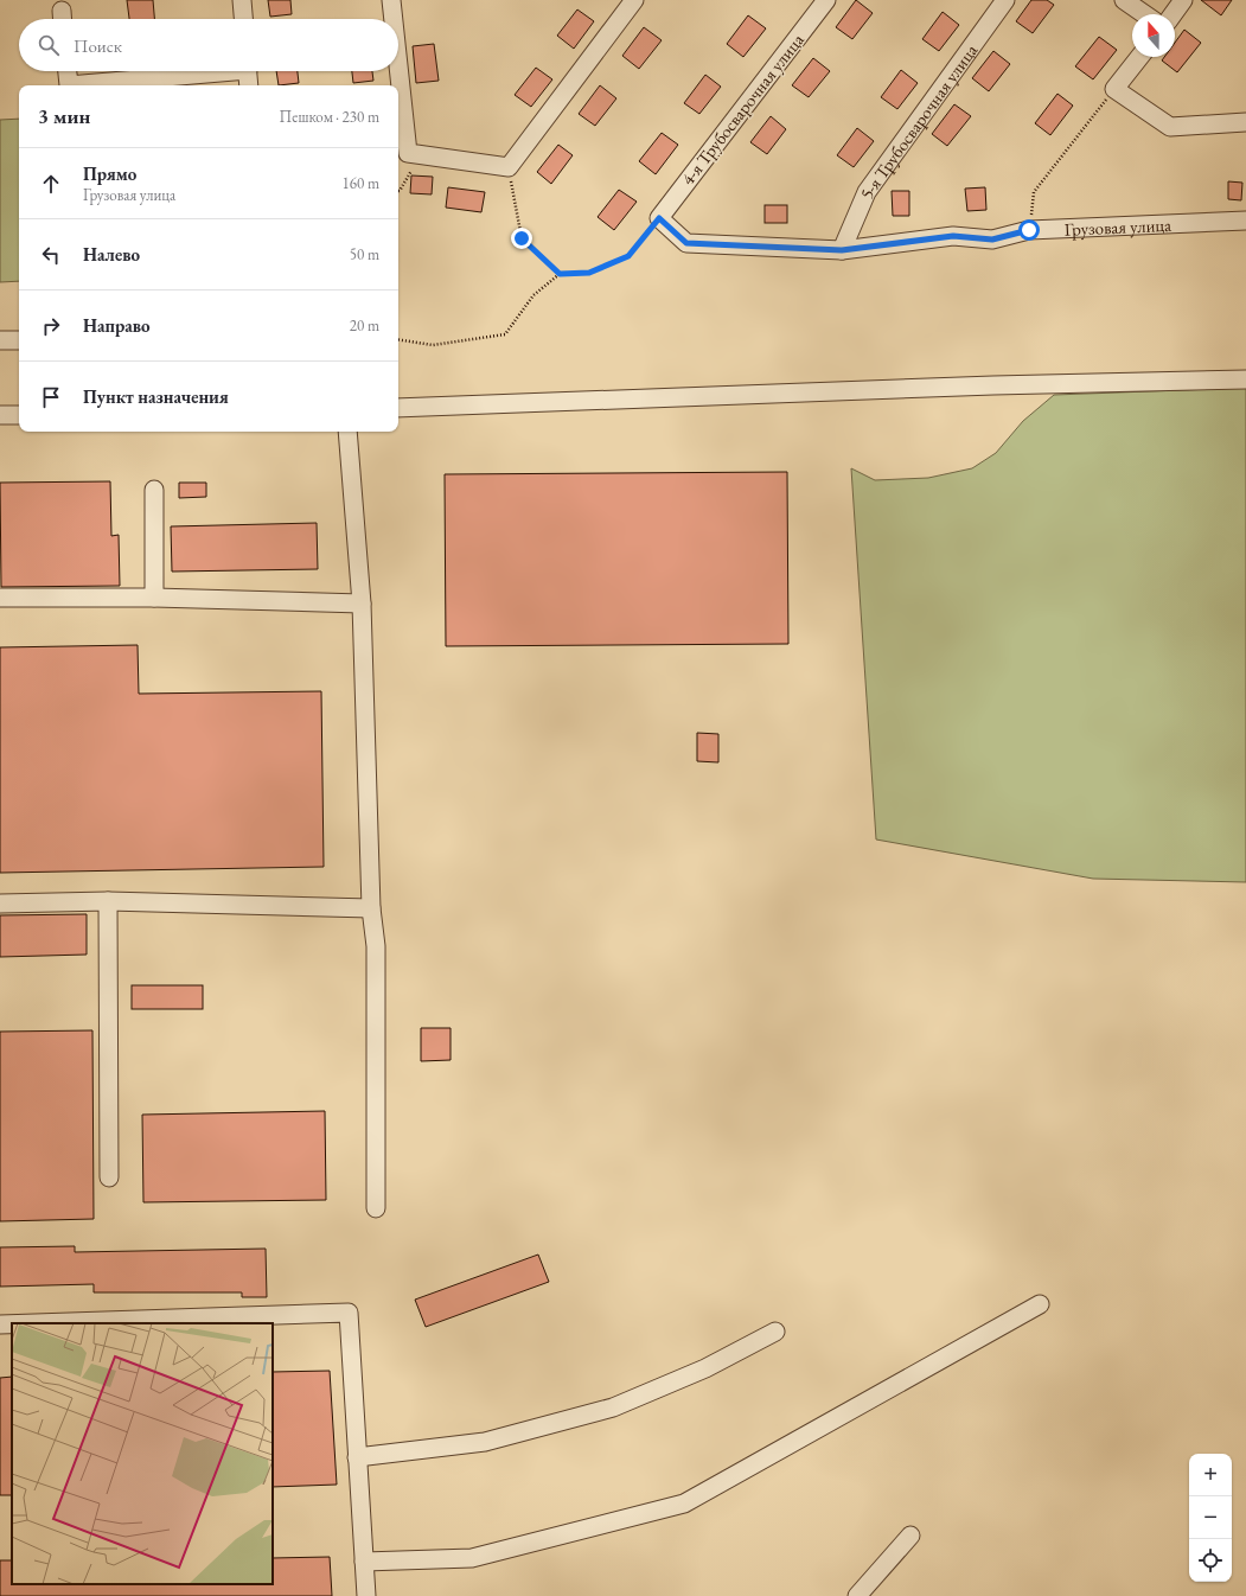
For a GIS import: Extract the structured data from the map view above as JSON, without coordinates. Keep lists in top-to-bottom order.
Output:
{
  "streets": {
    "street": ["4-я Трубосварочная улица", "5-я Трубосварочная улица", "Грузовая улица"]
  },
  "crossings": [
    ["4-я Трубосварочная улица", "Грузовая улица"],
    ["5-я Трубосварочная улица", "Грузовая улица"]
  ],
  "north": "top",
  "page": {
    "search": "Поиск",
    "heading": ["3 мин", "Пешком · 230 m"],
    "list": [
      ["Прямо", "Грузовая улица", "160 m"],
      ["Налево", "50 m"],
      ["Направо", "20 m"],
      "Пункт назначения"
    ],
    "map_buttons": ["+", "−"]
  }
}
